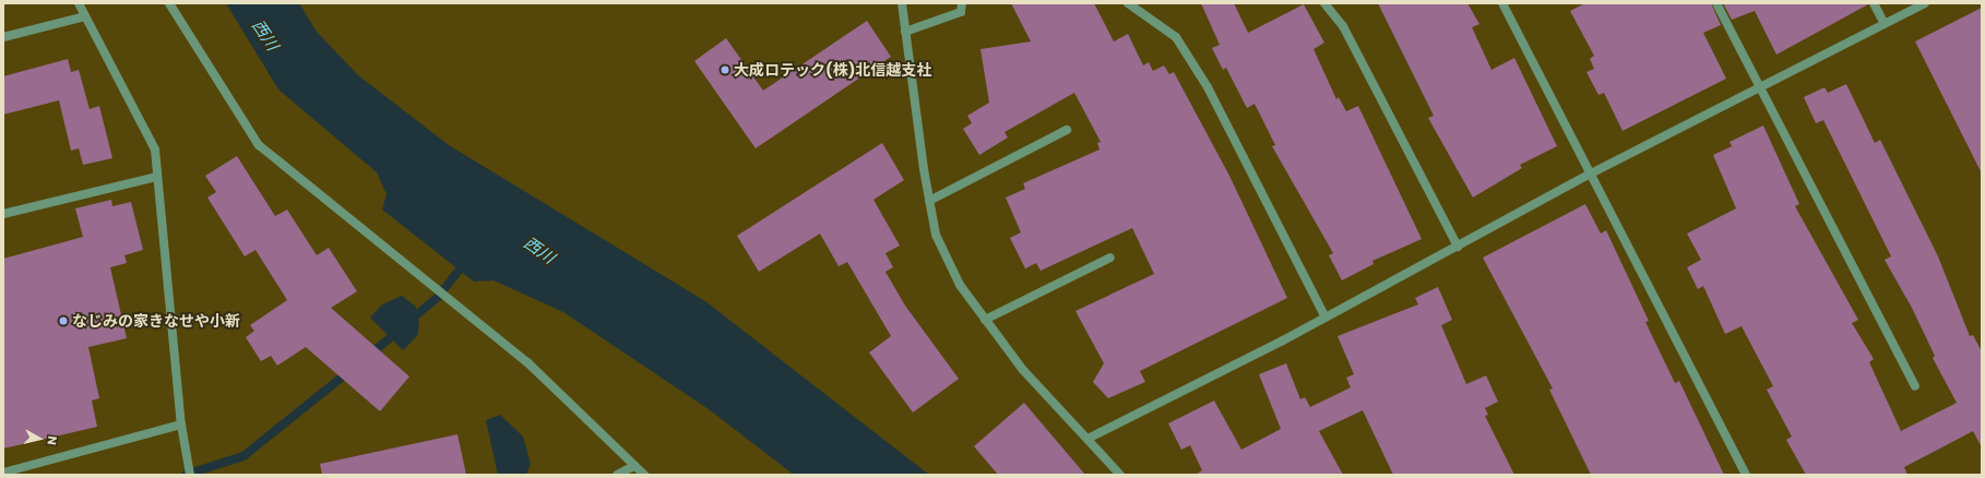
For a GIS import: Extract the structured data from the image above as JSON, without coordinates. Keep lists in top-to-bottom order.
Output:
{
  "water": ["西川"],
  "places": ["大成ロテック(株)北信越支社", "なじみの家きなせや小新"],
  "north": "right"
}
